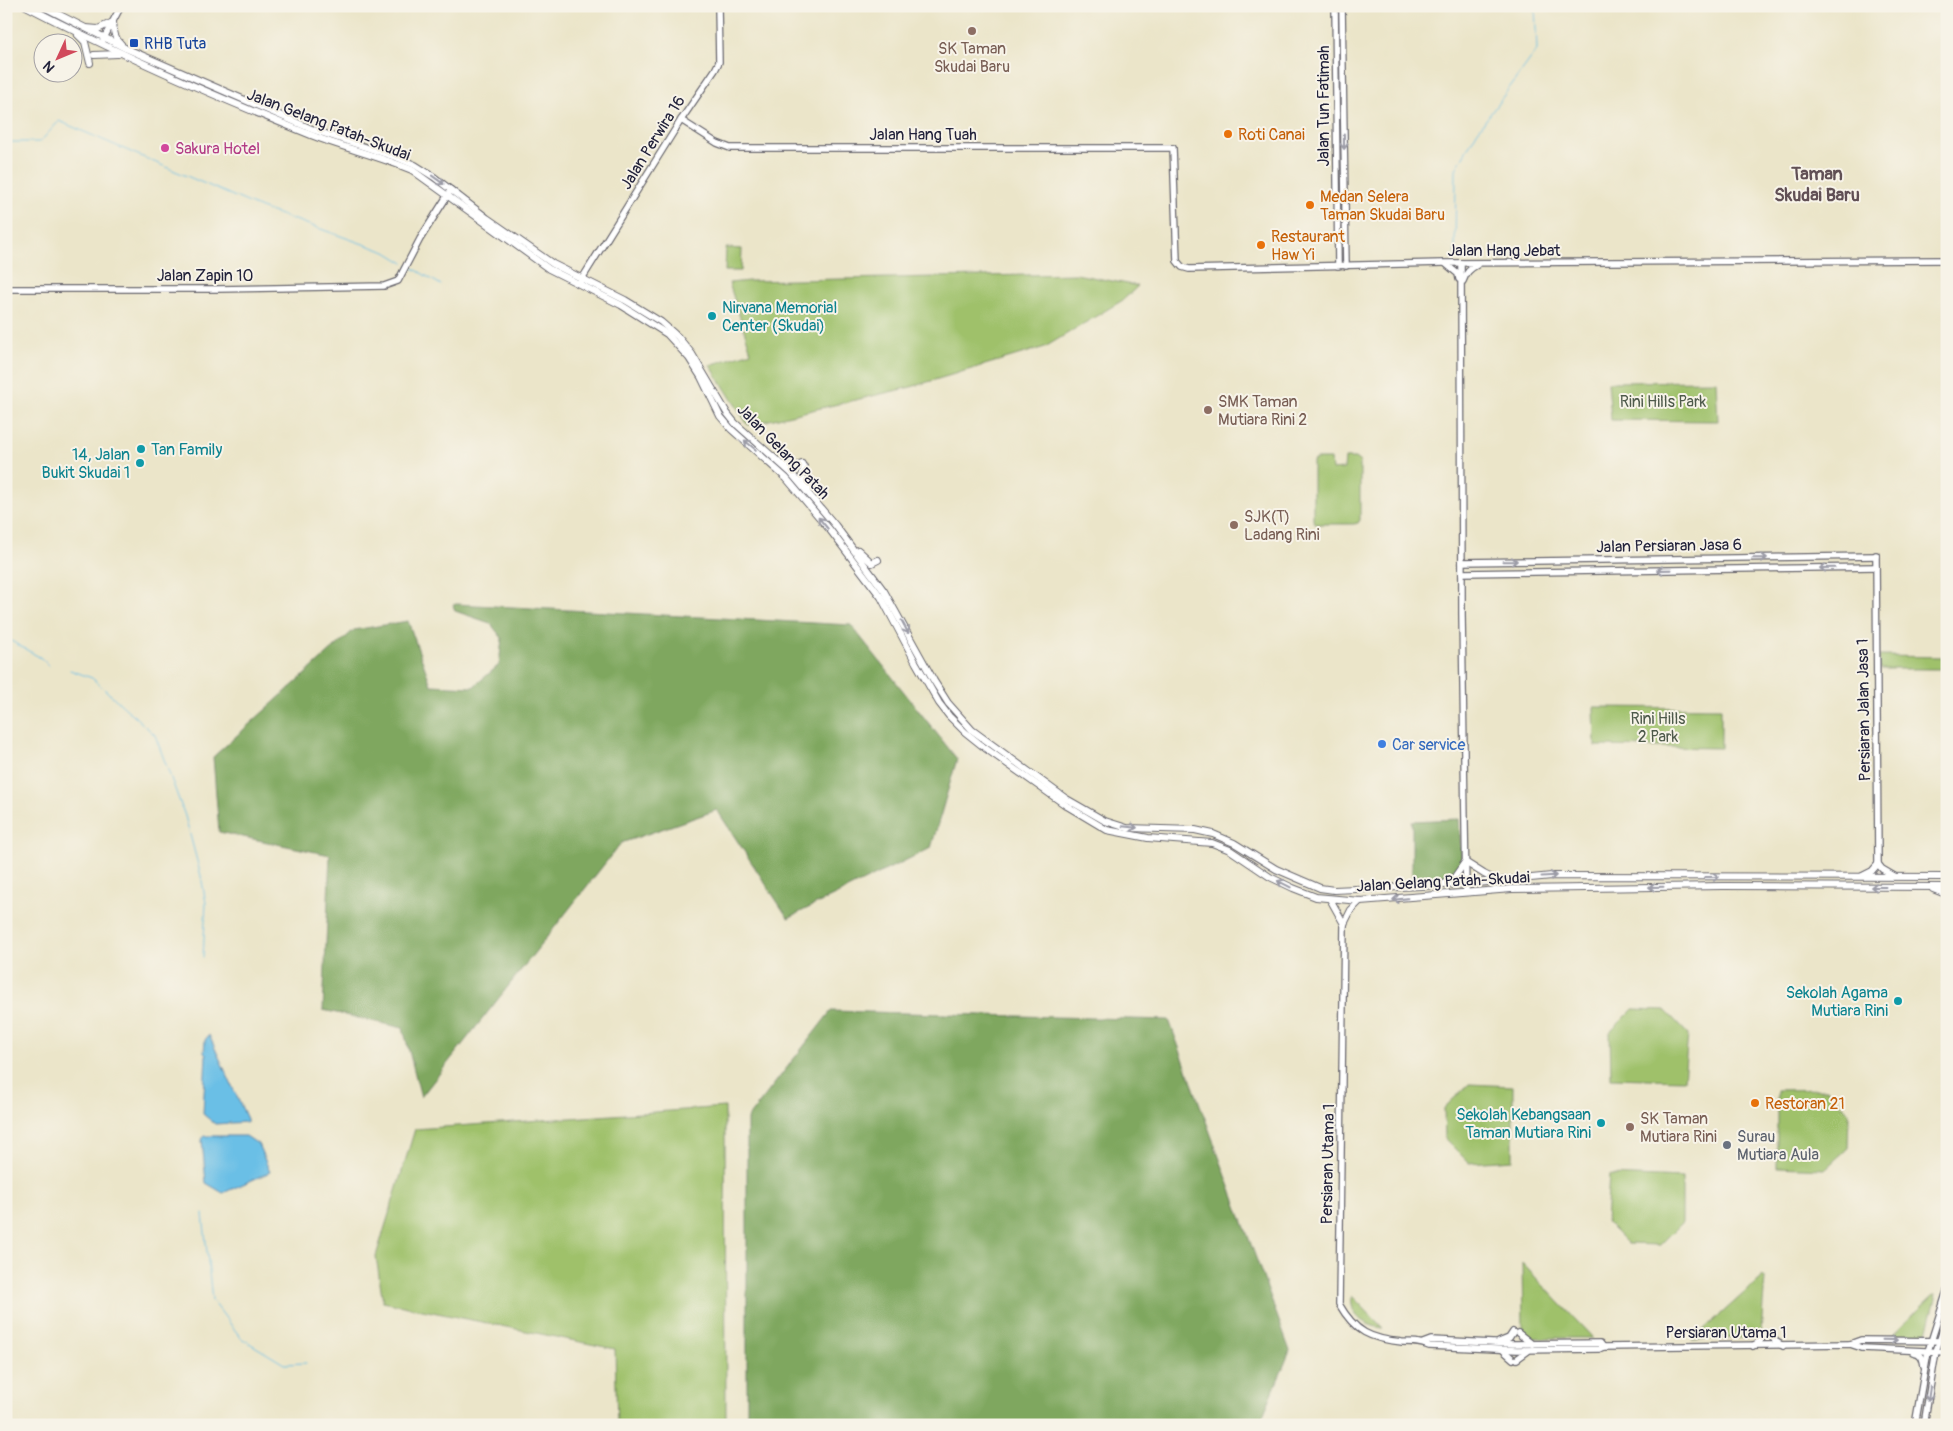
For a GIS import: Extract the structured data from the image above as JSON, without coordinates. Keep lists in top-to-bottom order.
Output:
{
  "streets": {
    "main road": ["Jalan Gelang Patah-Skudai", "Jalan Gelang Patah"],
    "street": [
      "Jalan Tun Fatimah",
      "Jalan Hang Tuah",
      "Jalan Perwira 16",
      "Jalan Hang Jebat",
      "Jalan Zapin 10",
      "Jalan Persiaran Jasa 6",
      "Persiaran Jalan Jasa 1",
      "Persiaran Utama 1"
    ]
  },
  "crossings": [
    ["Jalan Tun Fatimah", "Jalan Hang Jebat"],
    ["Jalan Gelang Patah-Skudai", "Jalan Perwira 16"],
    ["Jalan Gelang Patah-Skudai", "Jalan Zapin 10"],
    ["Jalan Gelang Patah-Skudai", "Jalan Gelang Patah"],
    ["Jalan Hang Tuah", "Jalan Perwira 16"],
    ["Jalan Hang Tuah", "Jalan Hang Jebat"],
    ["Jalan Perwira 16", "Jalan Gelang Patah"],
    ["Jalan Persiaran Jasa 6", "Persiaran Jalan Jasa 1"]
  ],
  "districts": ["Taman Skudai Baru"],
  "parks": ["Rini Hills Park", "Rini Hills 2 Park"],
  "places": {
    "other": [
      "SK Taman Skudai Baru",
      "Roti Canai",
      "Sakura Hotel",
      "Medan Selera Taman Skudai Baru",
      "Restaurant Haw Yi",
      "Nirvana Memorial Center (Skudai)",
      "SMK Taman Mutiara Rini 2",
      "Tan Family",
      "14, Jalan Bukit Skudai 1",
      "SJK(T) Ladang Rini",
      "Car service",
      "Sekolah Agama Mutiara Rini",
      "Restoran 21",
      "Sekolah Kebangsaan Taman Mutiara Rini",
      "SK Taman Mutiara Rini",
      "Surau Mutiara Aula"
    ],
    "transit": ["RHB Tuta"]
  },
  "north": "bottom left"
}
